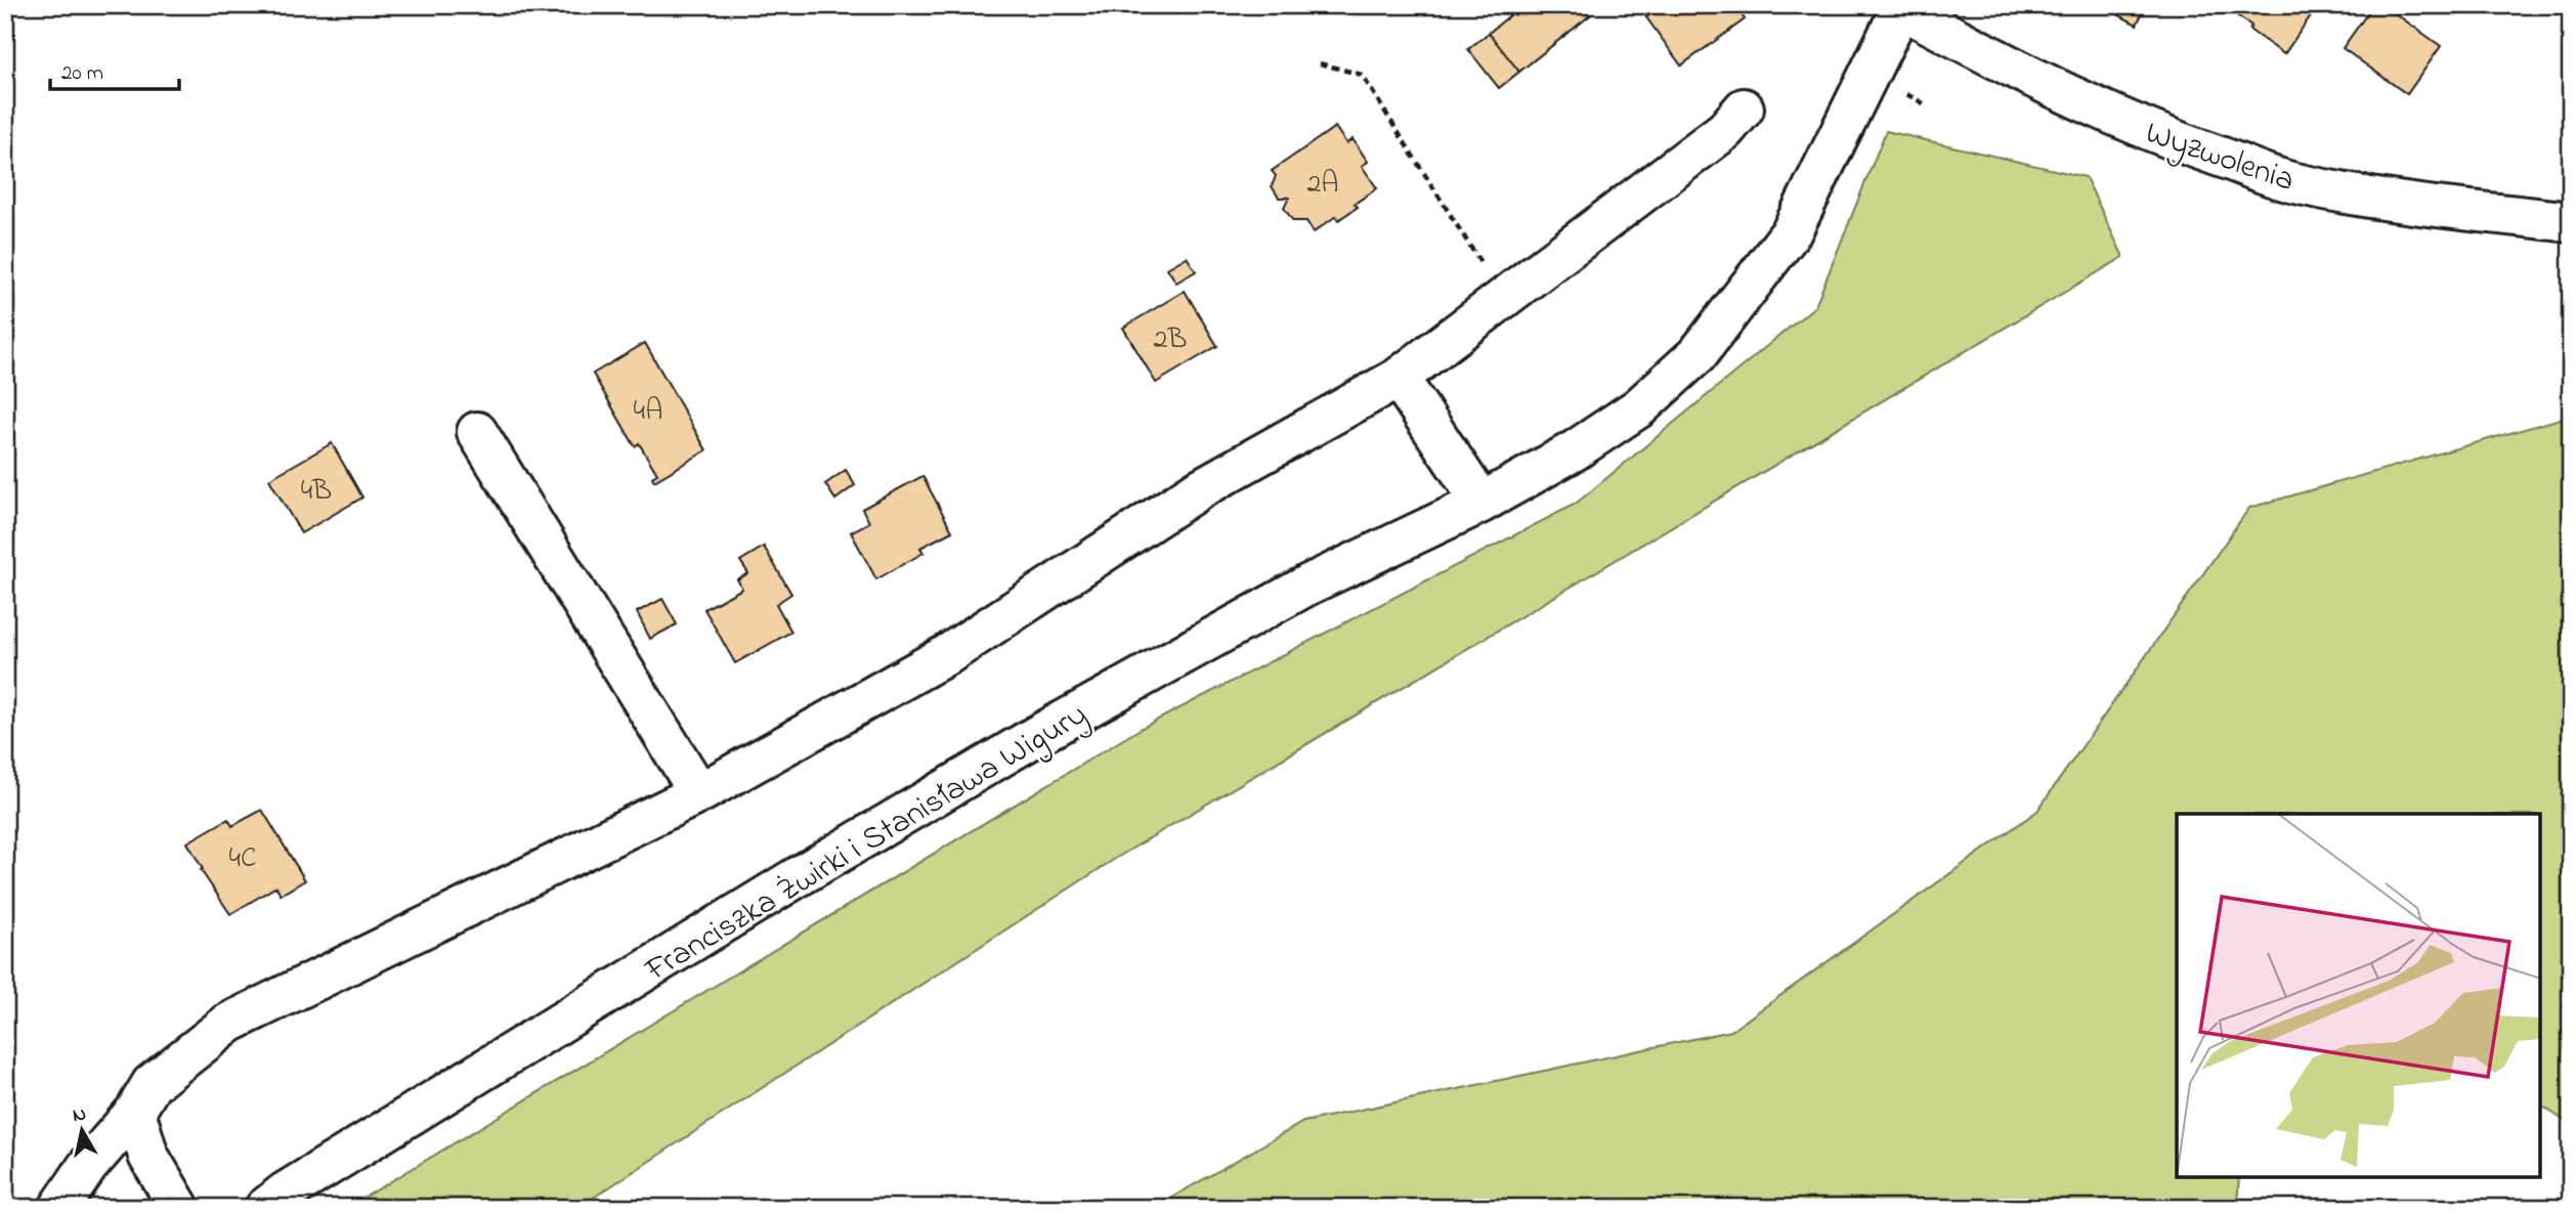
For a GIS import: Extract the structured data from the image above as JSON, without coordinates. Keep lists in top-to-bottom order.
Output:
{
  "streets": {
    "street": ["Wyzwolenia", "Franciszka Żwirki i Stanisława Wigury"]
  },
  "crossings": [
    ["Wyzwolenia", "Franciszka Żwirki i Stanisława Wigury"]
  ],
  "house_numbers": [
    "2A",
    "2B",
    "4A",
    "4B",
    "4C"
  ],
  "scale_bar": "20 m",
  "north": "top"
}
